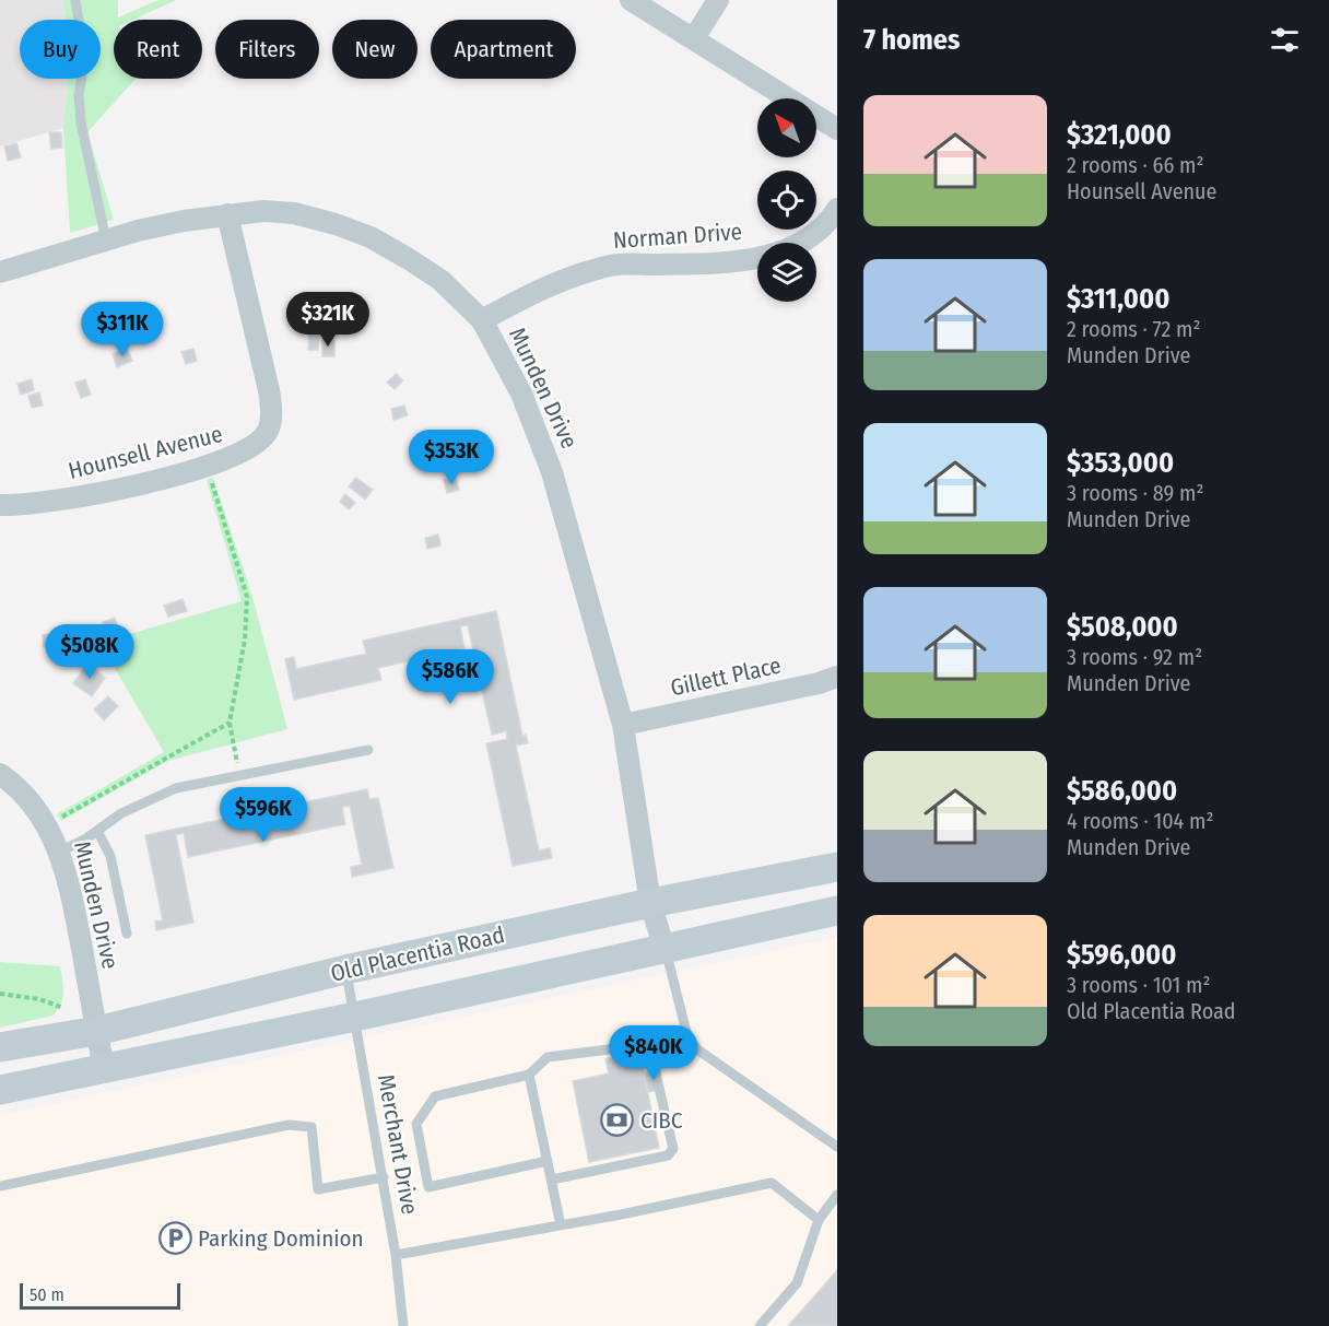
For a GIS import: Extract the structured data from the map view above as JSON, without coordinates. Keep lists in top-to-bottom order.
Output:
{
  "streets": {
    "main road": ["Old Placentia Road"],
    "street": [
      "Norman Drive",
      "Munden Drive",
      "Hounsell Avenue",
      "Gillett Place"
    ],
    "lane": ["Merchant Drive"]
  },
  "crossings": [
    ["Norman Drive", "Munden Drive"],
    ["Munden Drive", "Hounsell Avenue"],
    ["Munden Drive", "Gillett Place"],
    ["Munden Drive", "Old Placentia Road"],
    ["Old Placentia Road", "Merchant Drive"]
  ],
  "places": {
    "bank": ["CIBC"],
    "parking": ["Parking Dominion"]
  },
  "scale_bar": "50 m",
  "north": "top left",
  "page": {
    "heading": "7 homes",
    "chip": [
      "Buy",
      "Rent",
      "Filters",
      "New",
      "Apartment"
    ],
    "list": [
      {
        "name": "$321,000",
        "note": "2 rooms · 66 m² · Hounsell Avenue"
      },
      {
        "name": "$311,000",
        "note": "2 rooms · 72 m² · Munden Drive"
      },
      {
        "name": "$353,000",
        "note": "3 rooms · 89 m² · Munden Drive"
      },
      {
        "name": "$508,000",
        "note": "3 rooms · 92 m² · Munden Drive"
      },
      {
        "name": "$586,000",
        "note": "4 rooms · 104 m² · Munden Drive"
      },
      {
        "name": "$596,000",
        "note": "3 rooms · 101 m² · Old Placentia Road"
      }
    ],
    "price": [
      "$321K",
      "$311K",
      "$353K",
      "$508K",
      "$586K",
      "$596K",
      "$840K"
    ],
    "scale": "50 m"
  }
}
